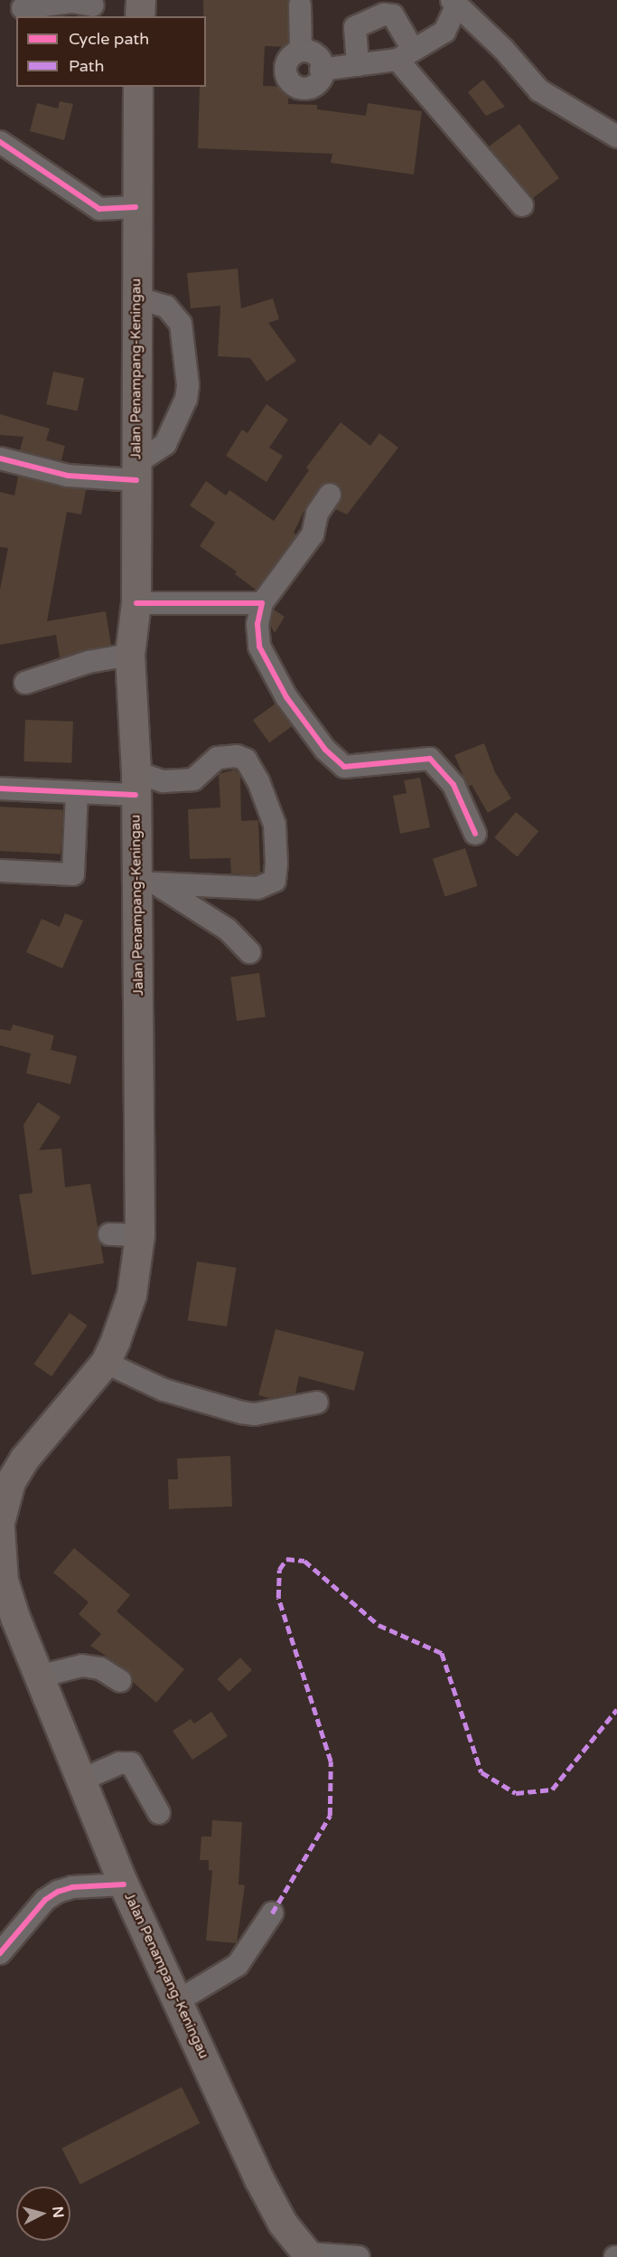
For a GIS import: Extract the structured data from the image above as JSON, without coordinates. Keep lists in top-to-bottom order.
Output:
{
  "streets": {
    "main road": ["Jalan Penampang-Keningau"]
  },
  "legend": ["Cycle path", "Path"],
  "north": "right"
}
